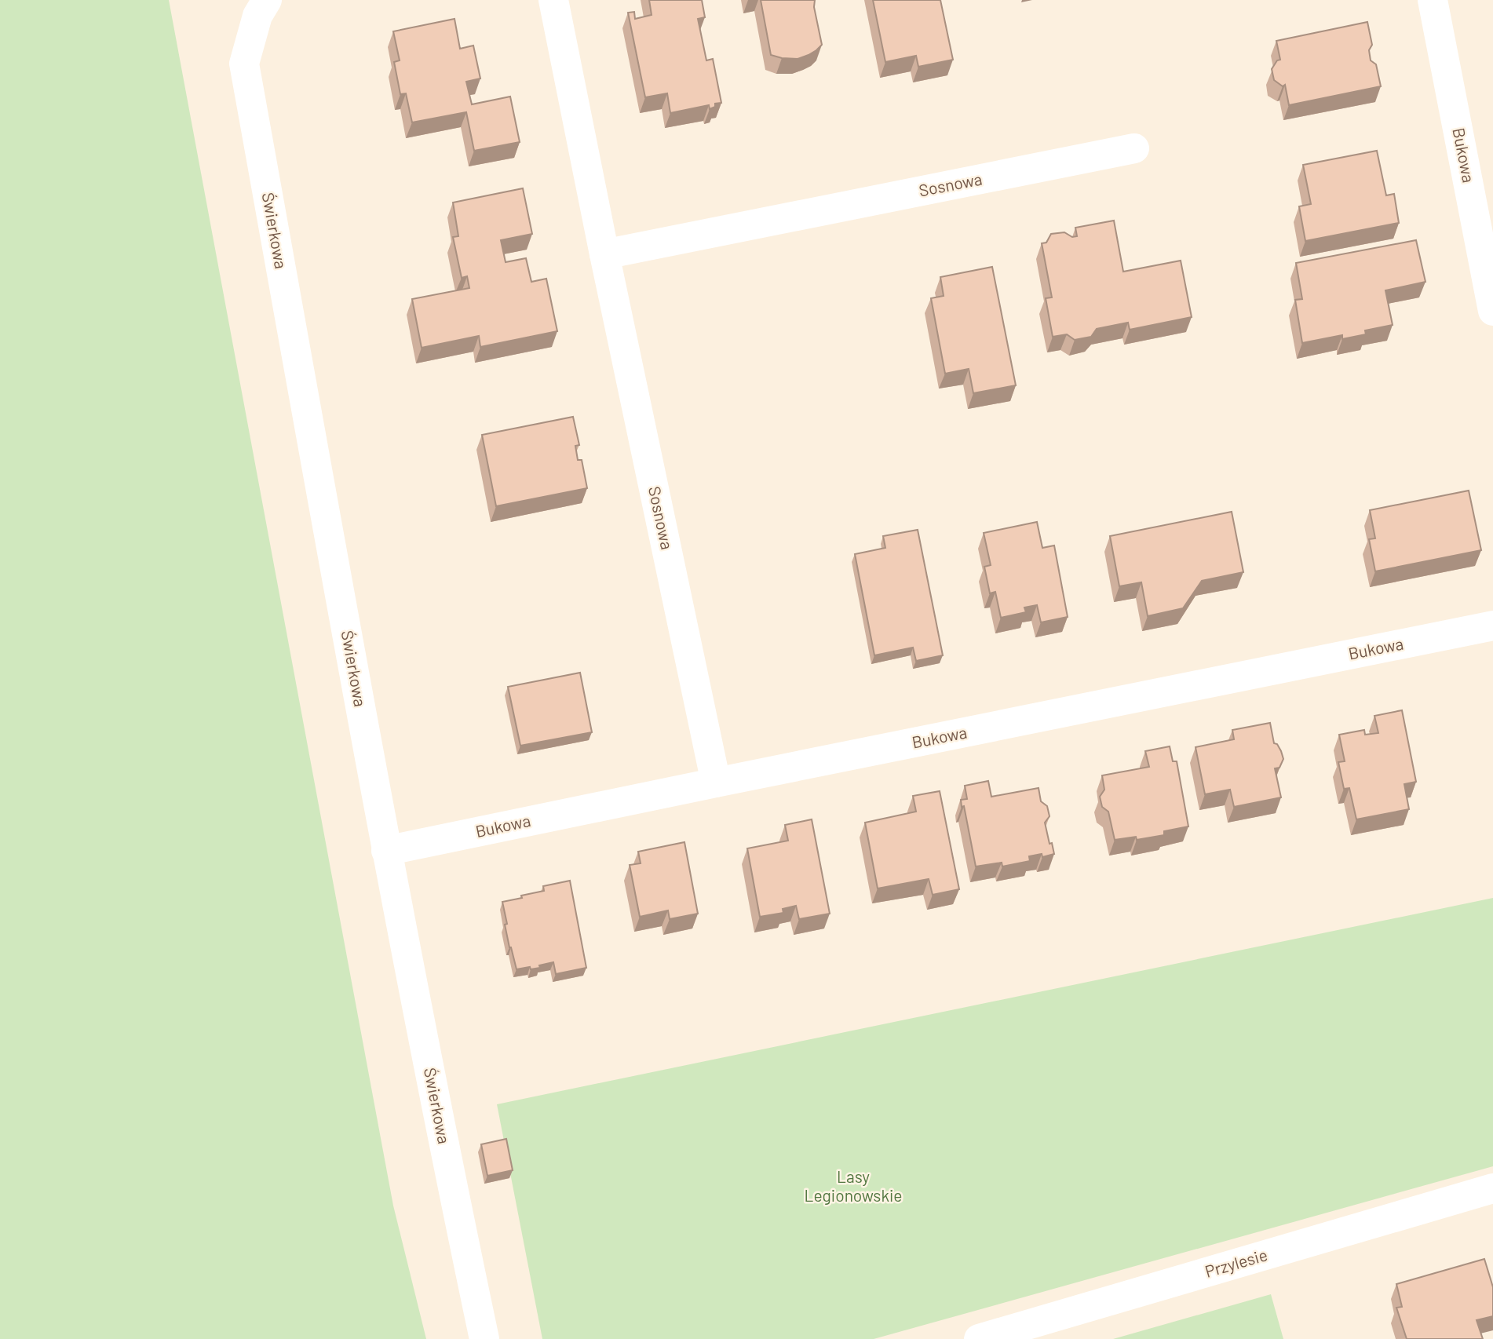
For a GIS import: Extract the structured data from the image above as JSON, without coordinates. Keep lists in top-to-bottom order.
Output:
{
  "streets": {
    "street": [
      "Bukowa",
      "Sosnowa",
      "Świerkowa",
      "Przylesie"
    ]
  },
  "crossings": [
    ["Bukowa", "Sosnowa"],
    ["Bukowa", "Świerkowa"]
  ],
  "parks": ["Lasy Legionowskie"]
}
